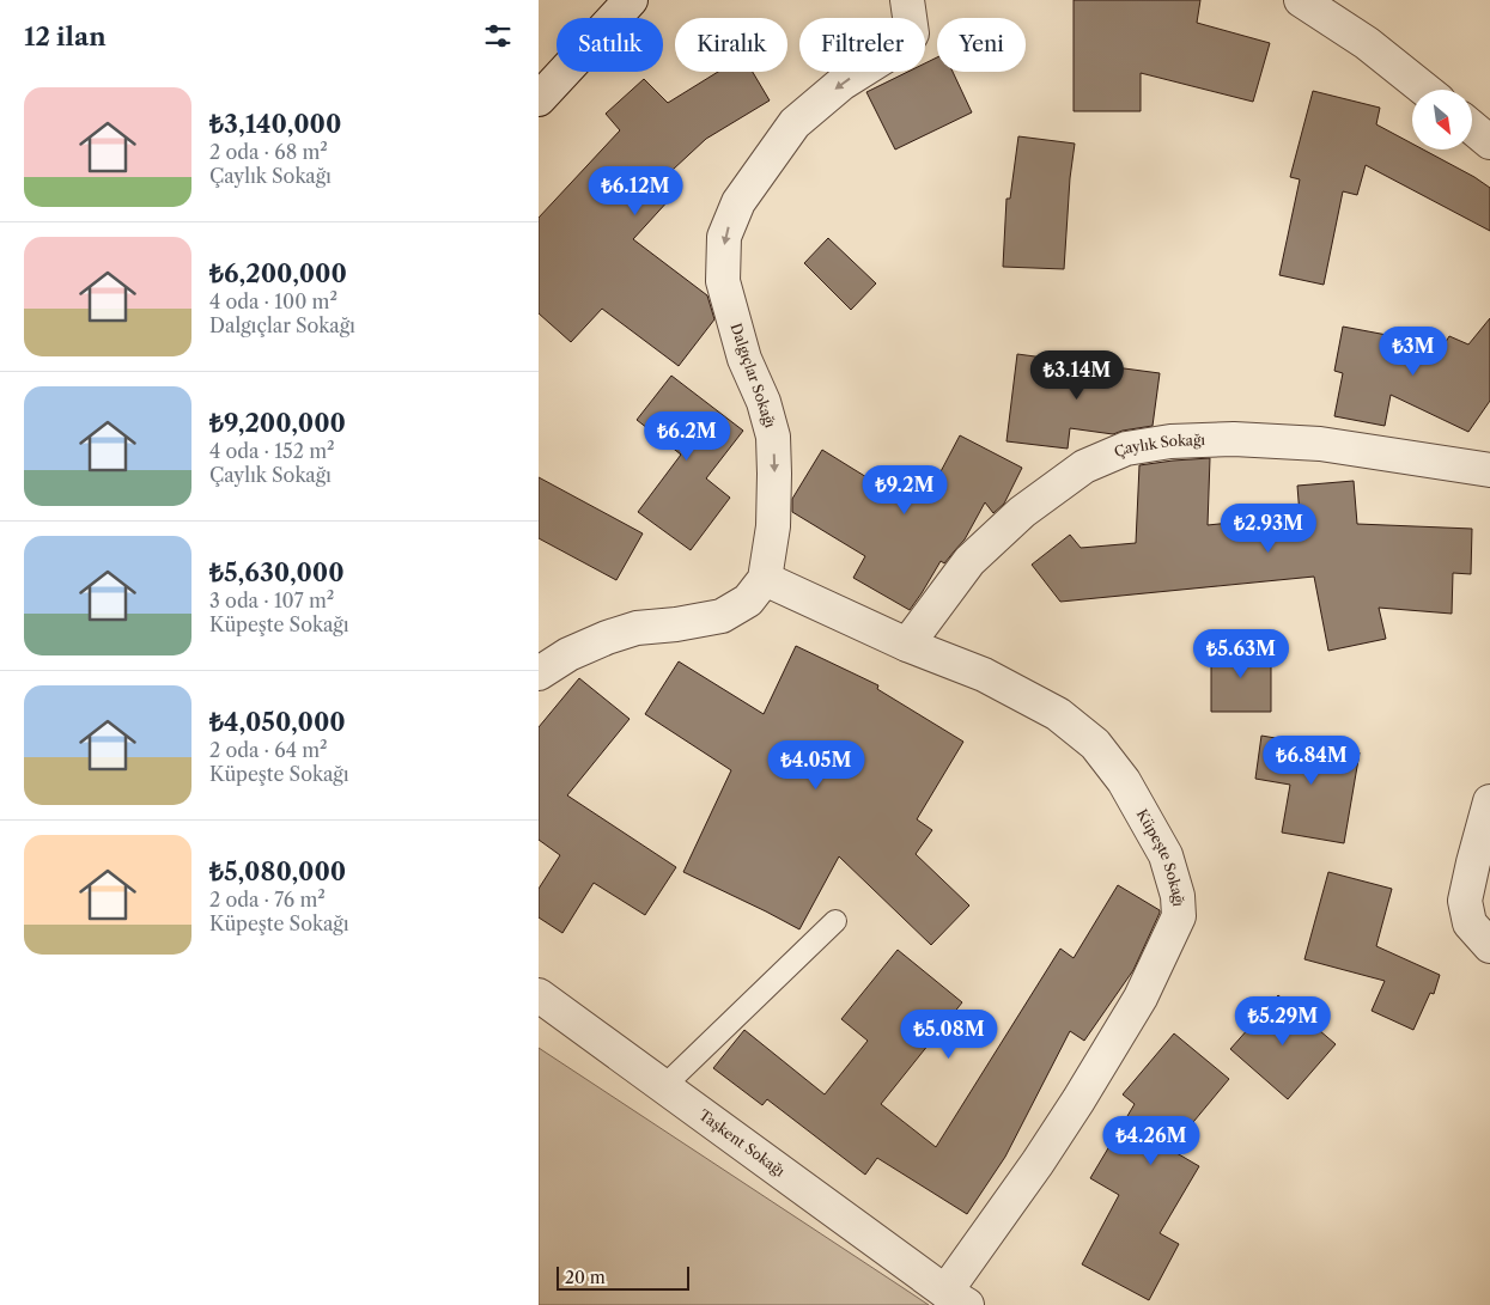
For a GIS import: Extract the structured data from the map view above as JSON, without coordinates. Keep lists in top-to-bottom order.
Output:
{
  "streets": {
    "street": [
      "Dalgıçlar Sokağı",
      "Çaylık Sokağı",
      "Küpeşte Sokağı",
      "Taşkent Sokağı"
    ]
  },
  "crossings": [
    ["Dalgıçlar Sokağı", "Küpeşte Sokağı"],
    ["Çaylık Sokağı", "Küpeşte Sokağı"],
    ["Küpeşte Sokağı", "Taşkent Sokağı"]
  ],
  "one_way": ["Dalgıçlar Sokağı"],
  "scale_bar": "20 m",
  "north": "bottom right",
  "page": {
    "heading": "12 ilan",
    "chip": [
      "Satılık",
      "Kiralık",
      "Filtreler",
      "Yeni"
    ],
    "list": [
      {
        "name": "₺3,140,000",
        "note": "2 oda · 68 m² · Çaylık Sokağı"
      },
      {
        "name": "₺6,200,000",
        "note": "4 oda · 100 m² · Dalgıçlar Sokağı"
      },
      {
        "name": "₺9,200,000",
        "note": "4 oda · 152 m² · Çaylık Sokağı"
      },
      {
        "name": "₺5,630,000",
        "note": "3 oda · 107 m² · Küpeşte Sokağı"
      },
      {
        "name": "₺4,050,000",
        "note": "2 oda · 64 m² · Küpeşte Sokağı"
      },
      {
        "name": "₺5,080,000",
        "note": "2 oda · 76 m² · Küpeşte Sokağı"
      }
    ],
    "price": [
      "₺6.12M",
      "₺3M",
      "₺3.14M",
      "₺6.2M",
      "₺9.2M",
      "₺2.93M",
      "₺5.63M",
      "₺6.84M",
      "₺4.05M",
      "₺5.29M",
      "₺5.08M",
      "₺4.26M"
    ],
    "scale": "20 m"
  }
}
